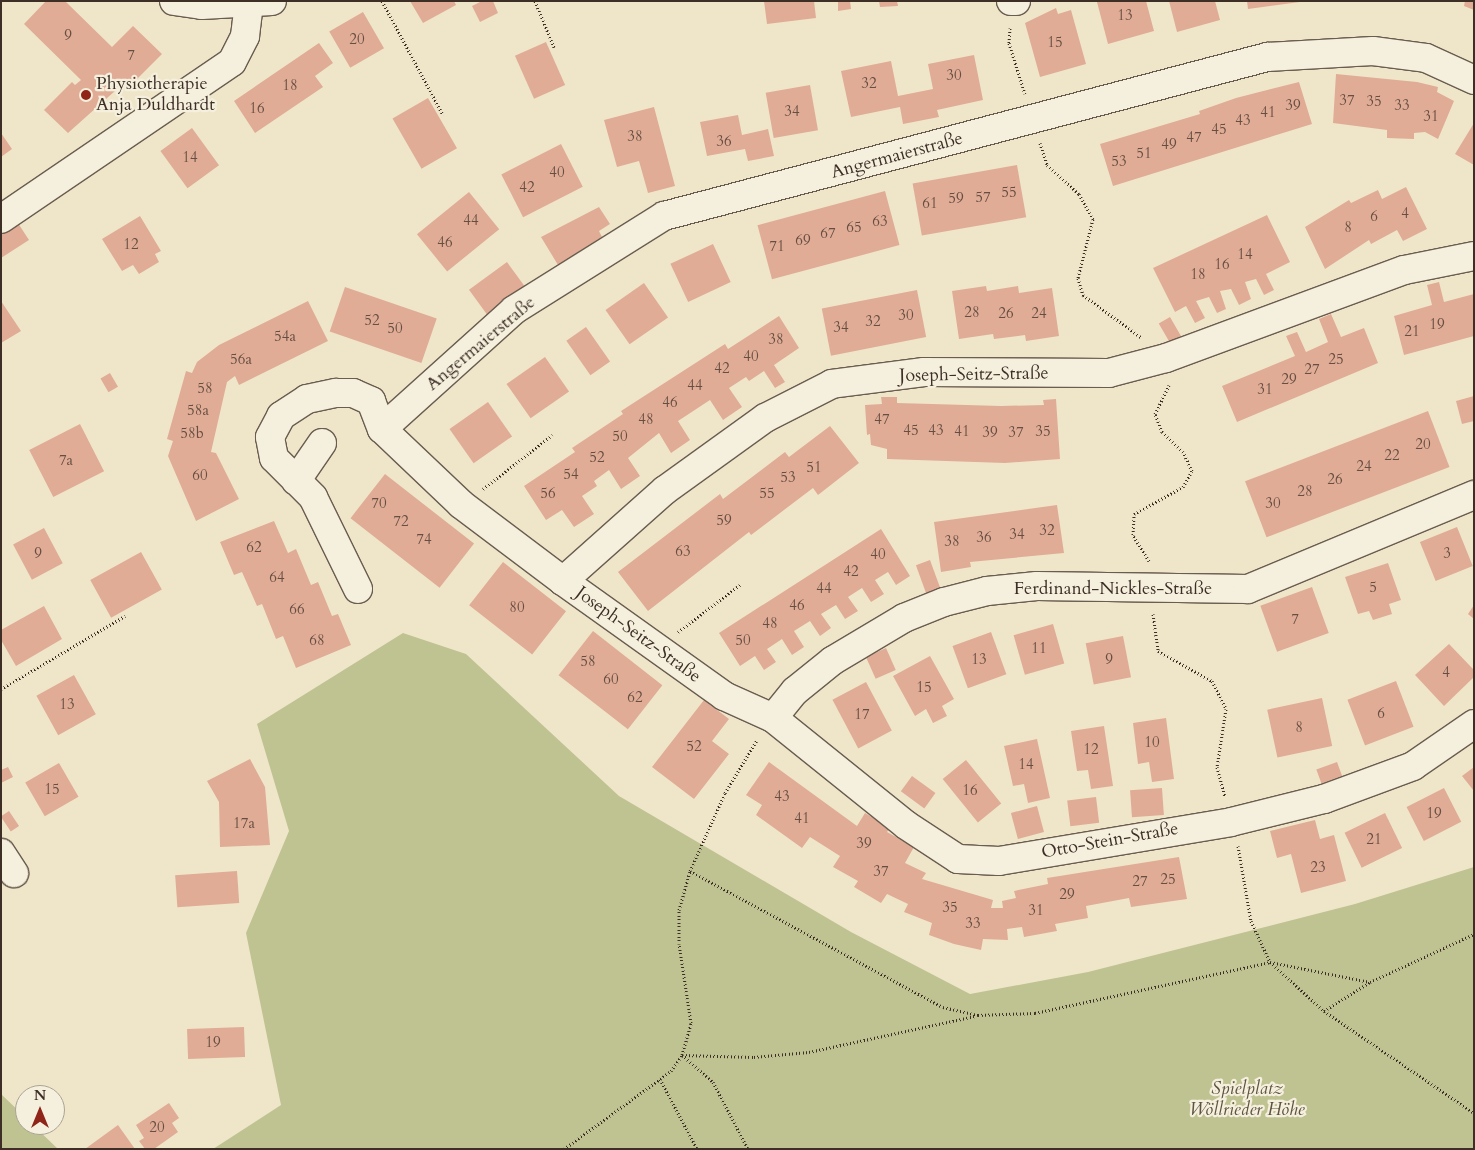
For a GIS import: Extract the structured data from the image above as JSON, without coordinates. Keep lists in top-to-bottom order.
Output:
{
  "streets": {
    "street": [
      "Angermaierstraße",
      "Joseph-Seitz-Straße",
      "Ferdinand-Nickles-Straße",
      "Otto-Stein-Straße"
    ]
  },
  "crossings": [
    ["Joseph-Seitz-Straße", "Ferdinand-Nickles-Straße"],
    ["Joseph-Seitz-Straße", "Otto-Stein-Straße"],
    ["Ferdinand-Nickles-Straße", "Otto-Stein-Straße"]
  ],
  "parks": ["Spielplatz Wöllrieder Höhe"],
  "places": ["Physiotherapie Anja Duldhardt"],
  "house_numbers": [
    "13",
    "9",
    "20",
    "15",
    "7",
    "30",
    "32",
    "18",
    "37",
    "35",
    "39",
    "33",
    "16",
    "34",
    "41",
    "31",
    "43",
    "45",
    "38",
    "47",
    "36",
    "49",
    "51",
    "14",
    "53",
    "40",
    "42",
    "55",
    "57",
    "59",
    "61",
    "4",
    "6",
    "44",
    "63",
    "65",
    "8",
    "67",
    "69",
    "46",
    "12",
    "71",
    "14",
    "16",
    "18",
    "28",
    "26",
    "24",
    "30",
    "52",
    "32",
    "19",
    "34",
    "50",
    "21",
    "54a",
    "38",
    "40",
    "56a",
    "25",
    "42",
    "27",
    "29",
    "44",
    "58",
    "31",
    "46",
    "58a",
    "48",
    "47",
    "45",
    "43",
    "41",
    "35",
    "39",
    "37",
    "58b",
    "50",
    "20",
    "22",
    "52",
    "7a",
    "24",
    "51",
    "54",
    "60",
    "53",
    "26",
    "28",
    "56",
    "55",
    "70",
    "30",
    "59",
    "72",
    "32",
    "34",
    "36",
    "74",
    "38",
    "62",
    "63",
    "9",
    "3",
    "40",
    "42",
    "64",
    "5",
    "44",
    "46",
    "80",
    "66",
    "7",
    "48",
    "68",
    "50",
    "11",
    "13",
    "9",
    "58",
    "4",
    "60",
    "15",
    "62",
    "13",
    "6",
    "17",
    "8",
    "10",
    "52",
    "12",
    "14",
    "15",
    "16",
    "43",
    "19",
    "41",
    "17a",
    "21",
    "39",
    "23",
    "37",
    "25",
    "27",
    "29",
    "35",
    "31",
    "33",
    "19",
    "20"
  ],
  "north": "top"
}
